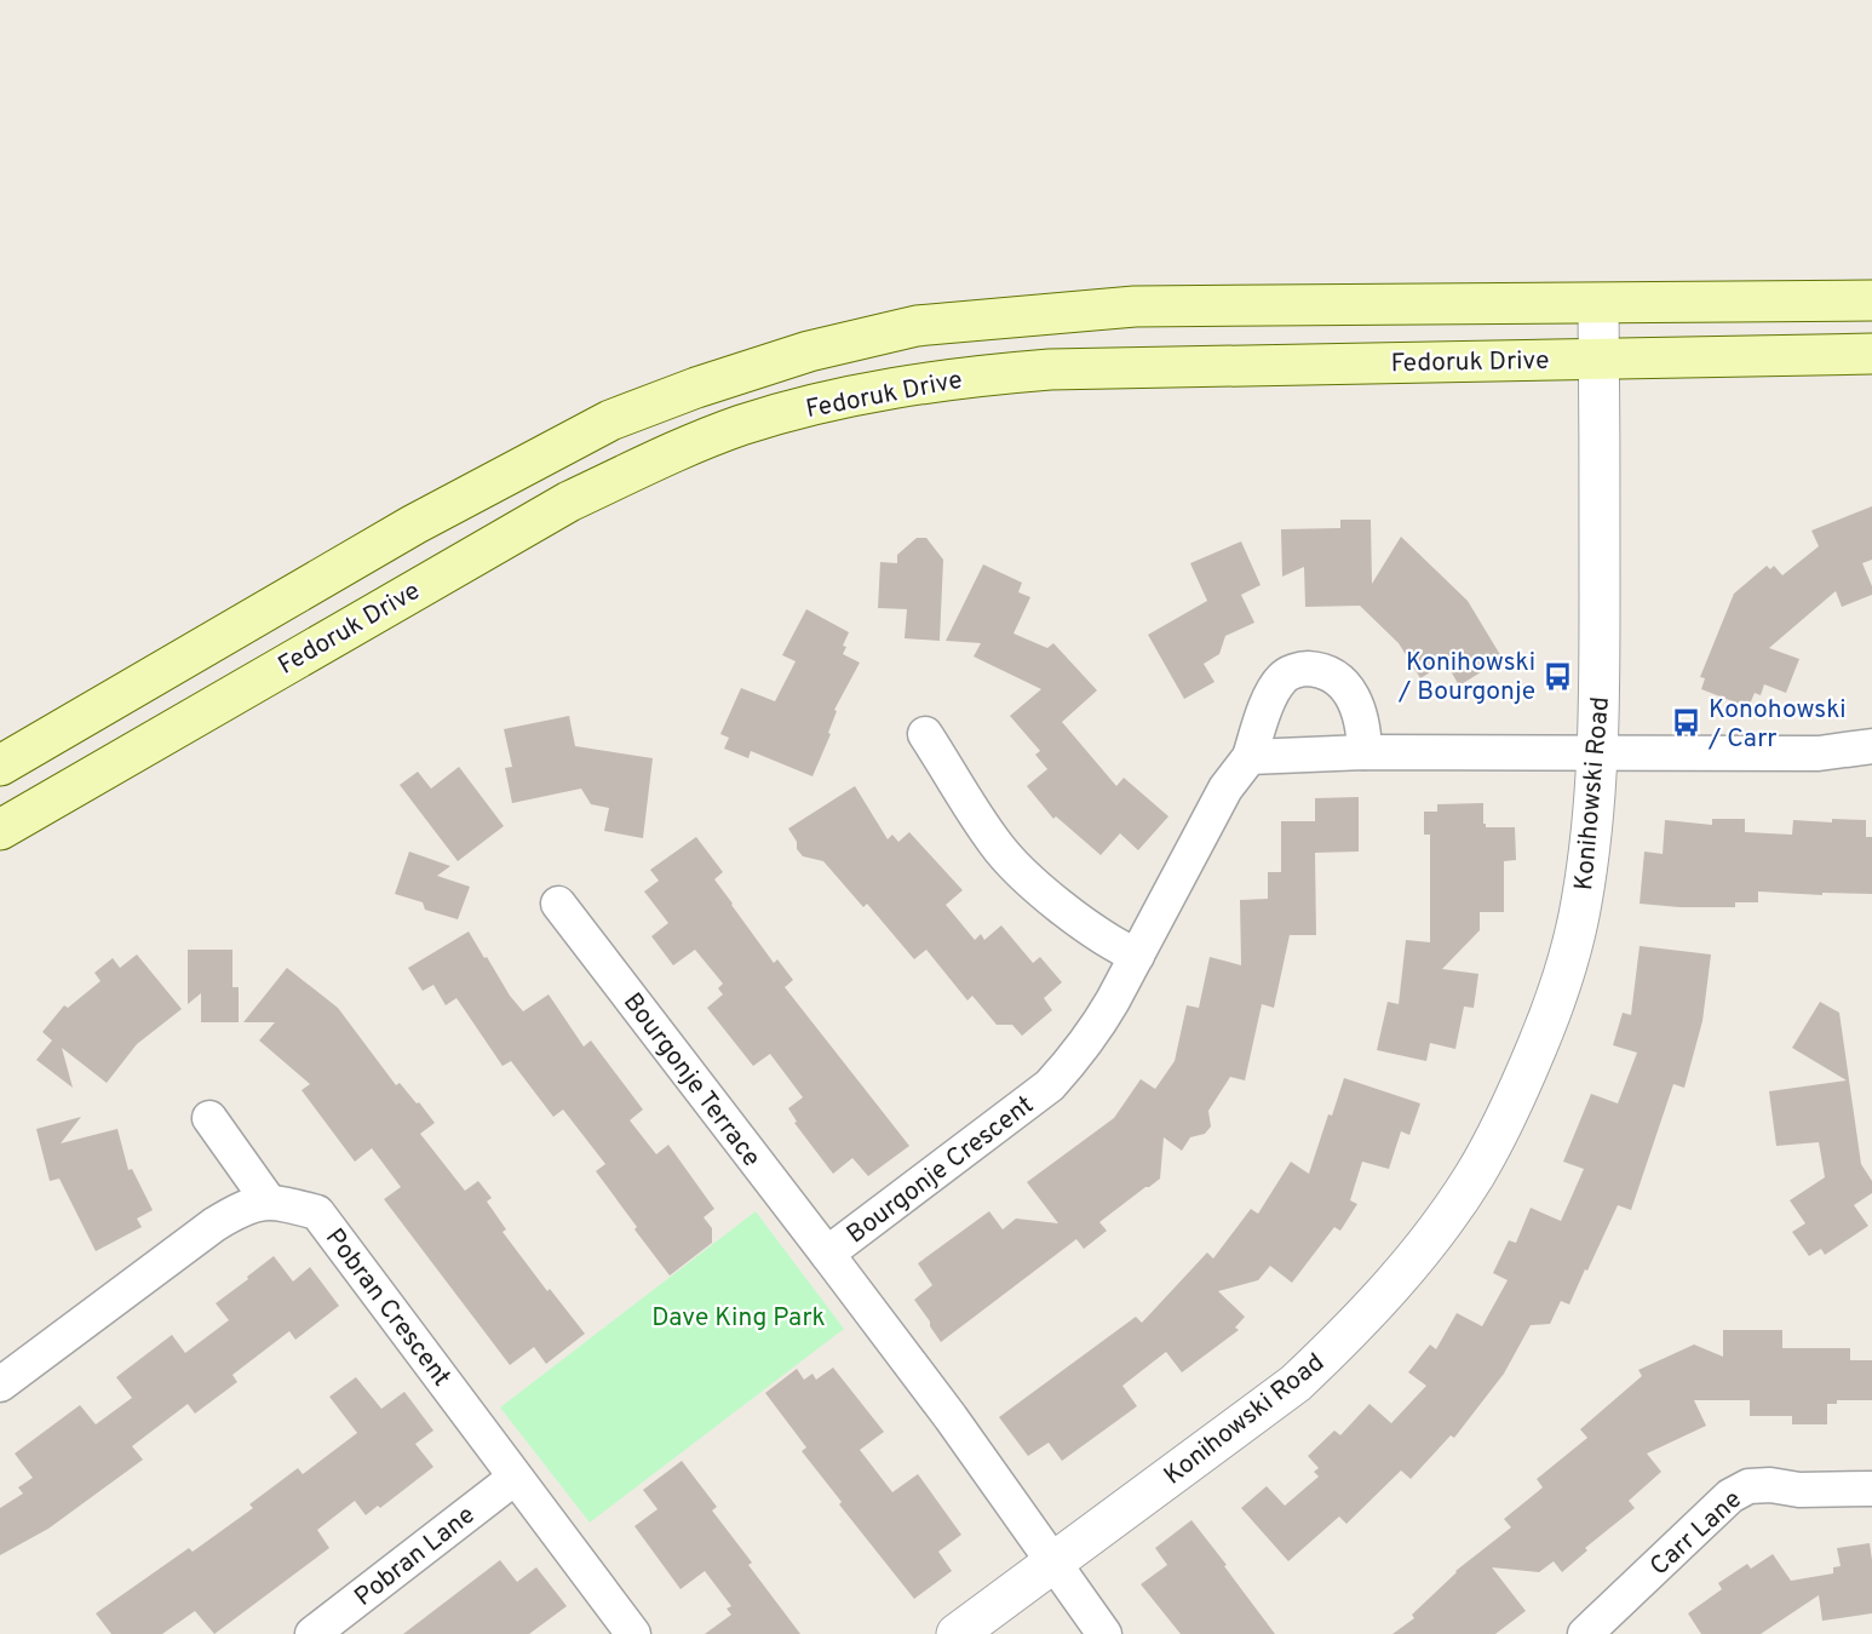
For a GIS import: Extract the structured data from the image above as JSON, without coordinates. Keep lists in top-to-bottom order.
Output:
{
  "streets": {
    "main road": ["Fedoruk Drive"],
    "street": [
      "Konihowski Road",
      "Bourgonje Terrace",
      "Bourgonje Crescent",
      "Pobran Crescent",
      "Carr Lane",
      "Pobran Lane"
    ]
  },
  "crossings": [
    ["Fedoruk Drive", "Konihowski Road"],
    ["Konihowski Road", "Bourgonje Crescent"],
    ["Bourgonje Terrace", "Bourgonje Crescent"],
    ["Pobran Crescent", "Pobran Lane"]
  ],
  "parks": ["Dave King Park"],
  "places": {
    "bus stop": ["Konihowski / Bourgonje", "Konohowski / Carr"]
  }
}
